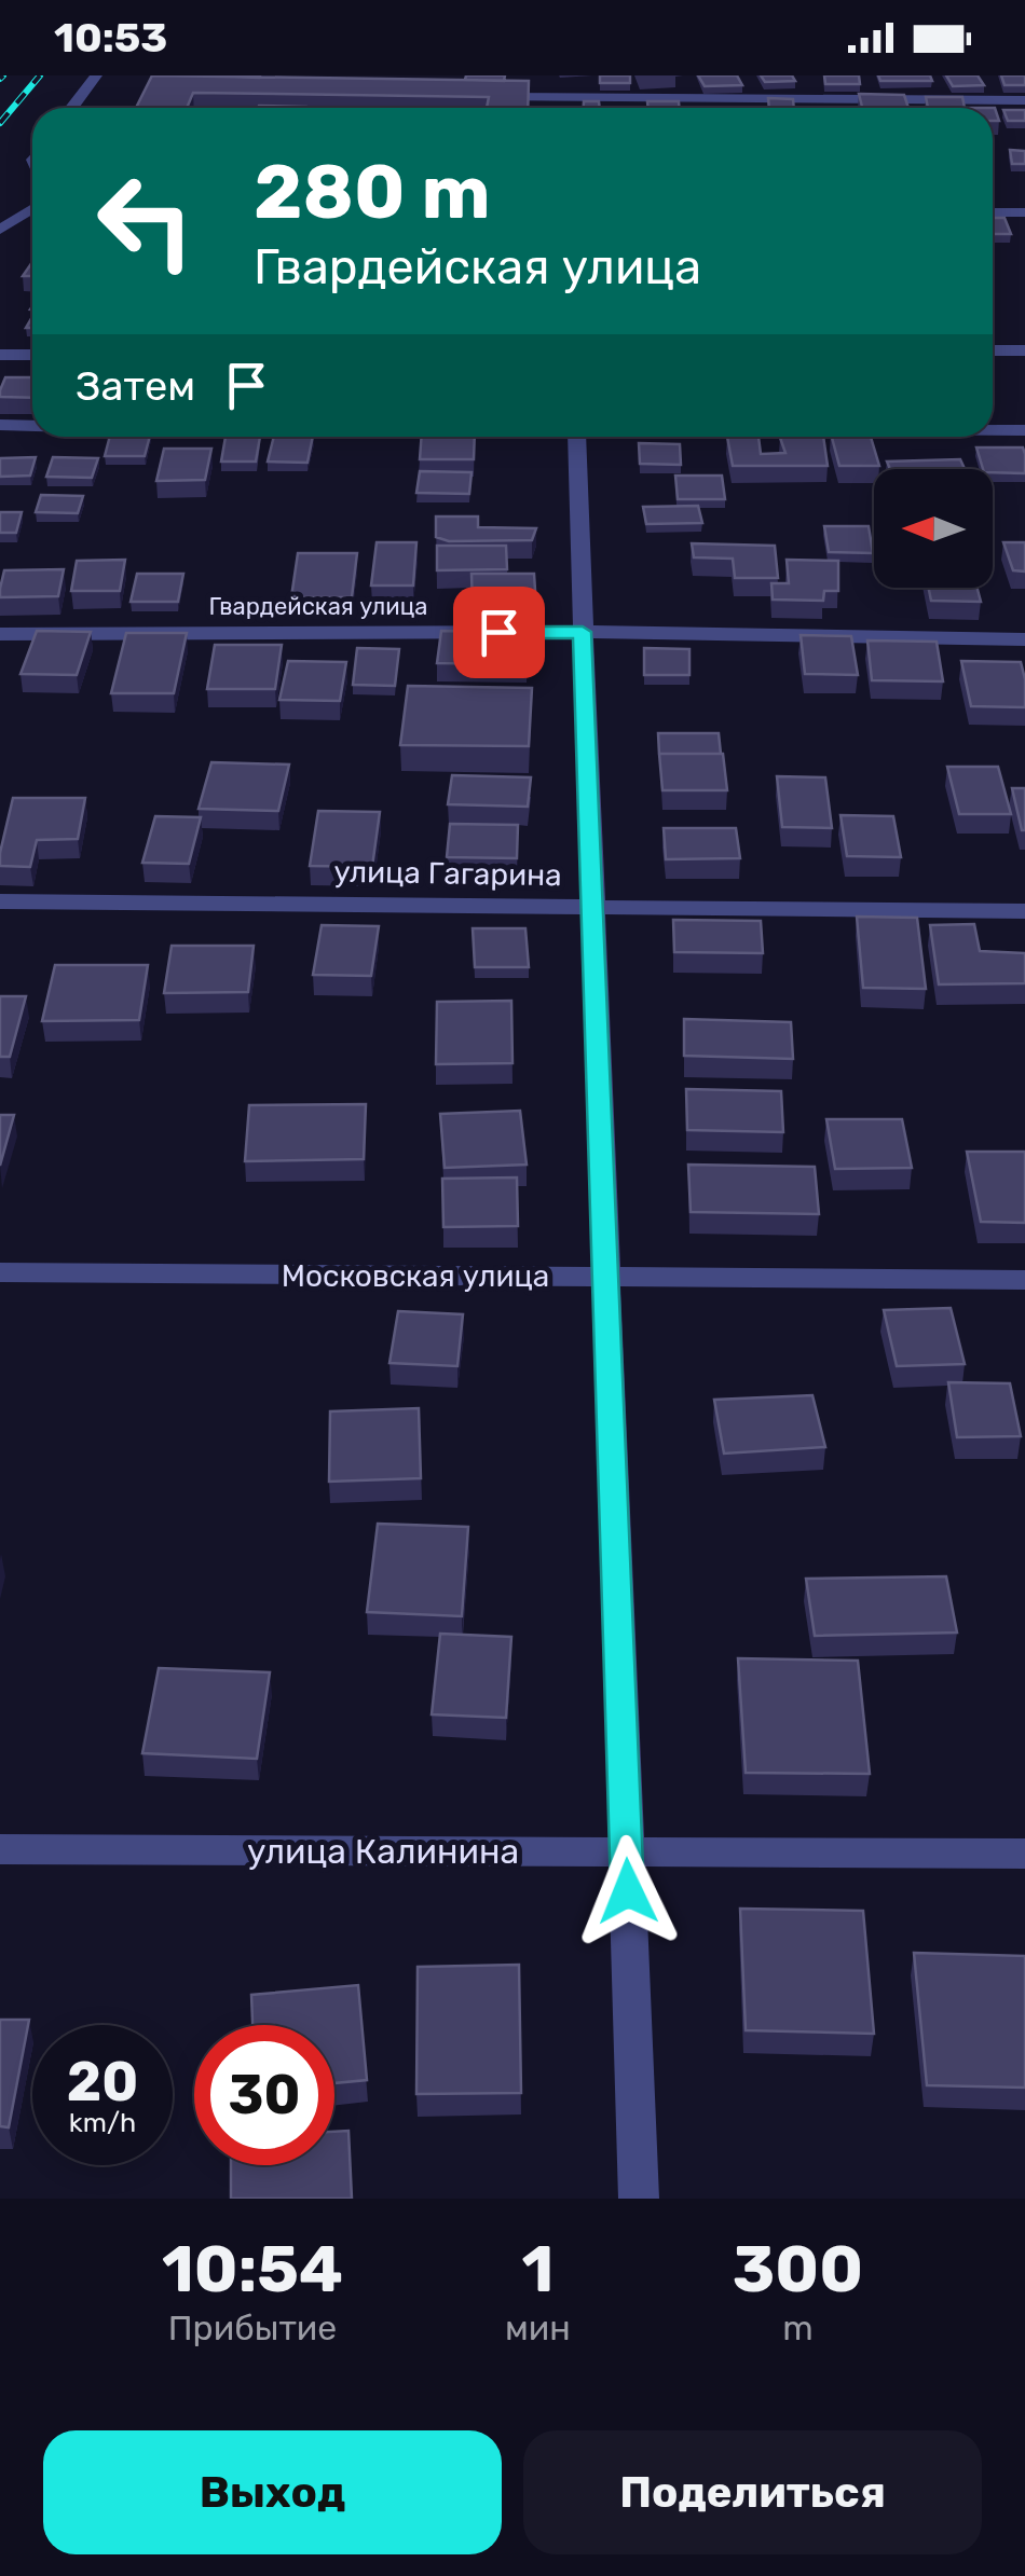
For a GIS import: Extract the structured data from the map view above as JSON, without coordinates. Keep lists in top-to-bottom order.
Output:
{
  "streets": {
    "street": [
      "Гвардейская улица",
      "улица Гагарина",
      "Московская улица",
      "улица Калинина"
    ]
  },
  "north": "left",
  "page": {
    "status": "10:53",
    "turn": ["280 m", "Гвардейская улица"],
    "then": "Затем",
    "speed": "20 km/h",
    "limit": "30",
    "eta": [
      "10:54",
      "Прибытие",
      "1",
      "мин",
      "300",
      "m"
    ],
    "buttons": ["Выход", "Поделиться"]
  }
}
